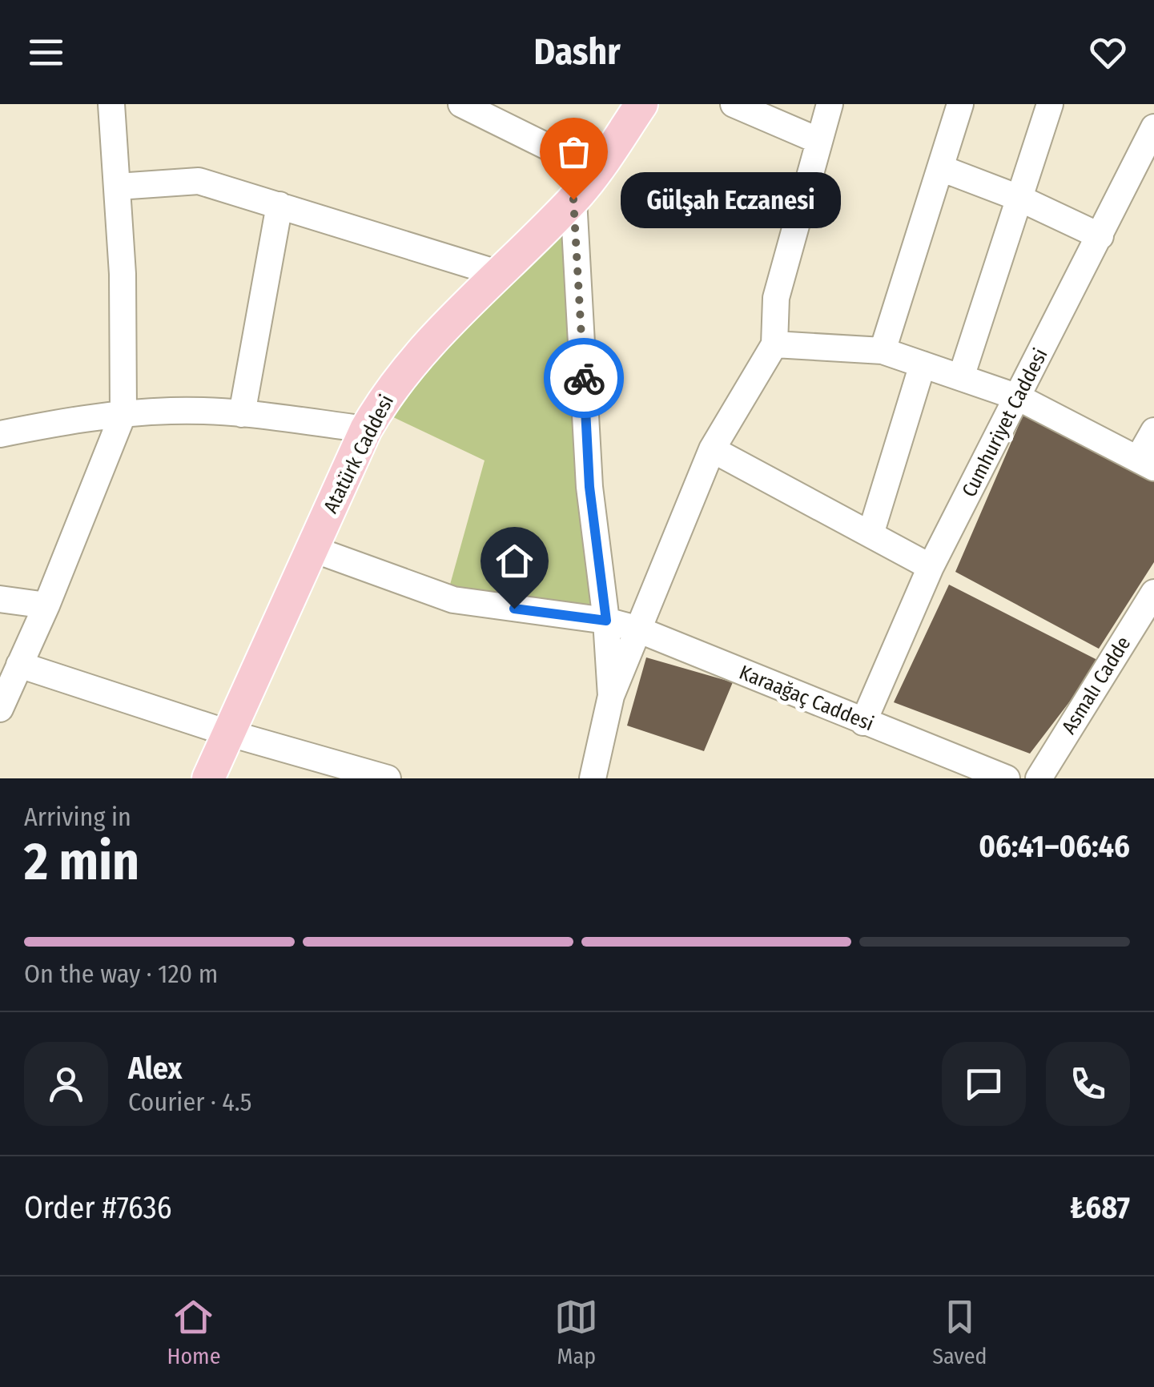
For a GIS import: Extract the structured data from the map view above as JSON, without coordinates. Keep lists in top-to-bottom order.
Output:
{
  "streets": {
    "main road": ["Atatürk Caddesi"],
    "street": ["Cumhuriyet Caddesi", "Asmalı Cadde", "Karaağaç Caddesi"]
  },
  "crossings": [
    ["Cumhuriyet Caddesi", "Karaağaç Caddesi"],
    ["Atatürk Caddesi", "Karaağaç Caddesi"]
  ],
  "places": ["Gülşah Eczanesi"],
  "page": {
    "header": "Dashr",
    "bubble": "Gülşah Eczanesi",
    "heading": ["2 min", "Arriving in", "06:41–06:46"],
    "panel": [
      "Alex",
      "Courier · 4.5",
      "Order #7636",
      "₺687"
    ],
    "bar": "On the way · 120 m",
    "tabs": ["Home", "Map", "Saved"]
  }
}
